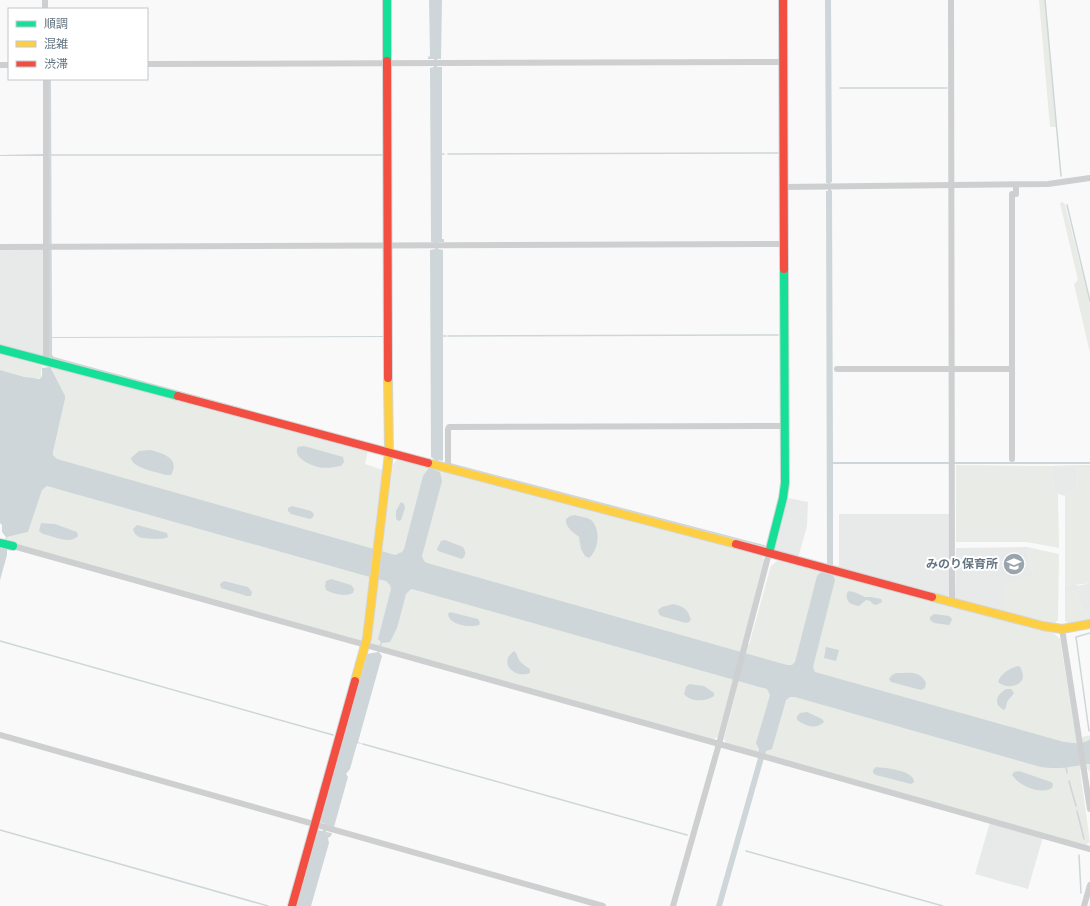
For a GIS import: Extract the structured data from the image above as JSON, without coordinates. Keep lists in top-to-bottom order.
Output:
{
  "places": {
    "school or university": ["みのり保育所"]
  },
  "legend": ["順調", "混雑", "渋滞"]
}
